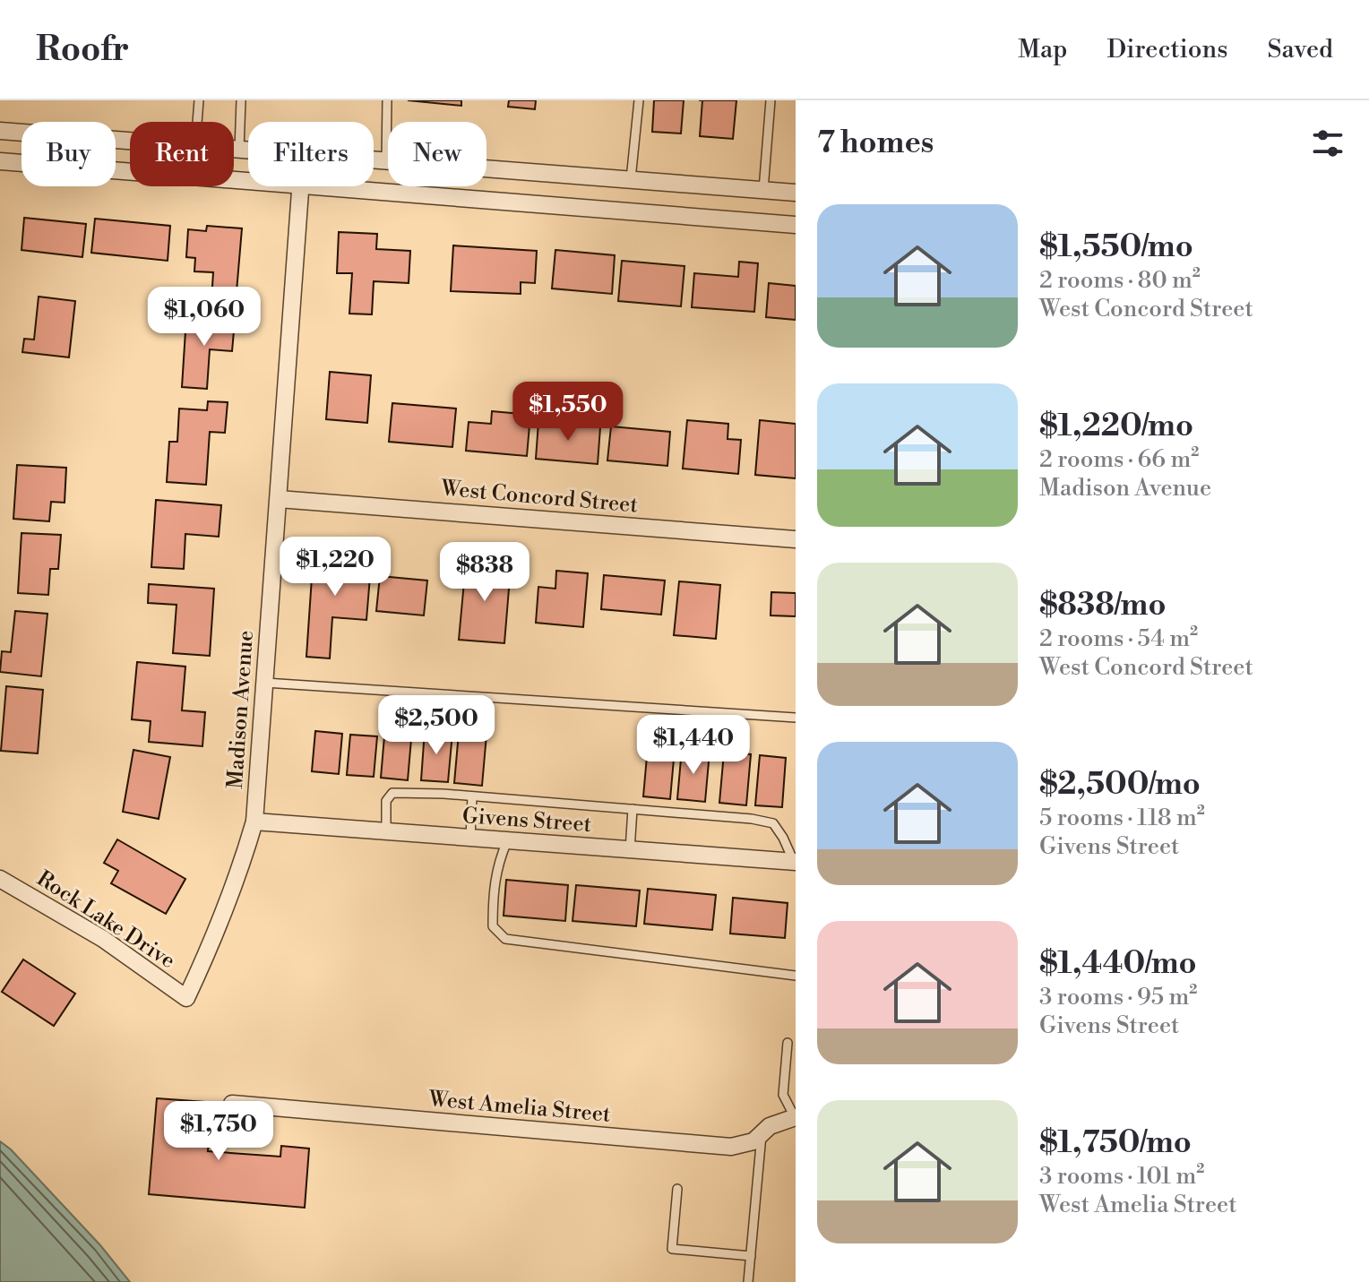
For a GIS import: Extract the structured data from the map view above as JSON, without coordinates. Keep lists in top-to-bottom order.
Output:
{
  "streets": {
    "street": [
      "West Concord Street",
      "Madison Avenue",
      "Givens Street",
      "Rock Lake Drive",
      "West Amelia Street"
    ]
  },
  "crossings": [
    ["West Concord Street", "Madison Avenue"],
    ["Madison Avenue", "Givens Street"],
    ["Madison Avenue", "Rock Lake Drive"]
  ],
  "page": {
    "header": "Roofr",
    "nav": ["Map", "Directions", "Saved"],
    "heading": "7 homes",
    "chip": [
      "Buy",
      "Rent",
      "Filters",
      "New"
    ],
    "list": [
      {
        "name": "$1,550/mo",
        "note": "2 rooms · 80 m² · West Concord Street"
      },
      {
        "name": "$1,220/mo",
        "note": "2 rooms · 66 m² · Madison Avenue"
      },
      {
        "name": "$838/mo",
        "note": "2 rooms · 54 m² · West Concord Street"
      },
      {
        "name": "$2,500/mo",
        "note": "5 rooms · 118 m² · Givens Street"
      },
      {
        "name": "$1,440/mo",
        "note": "3 rooms · 95 m² · Givens Street"
      },
      {
        "name": "$1,750/mo",
        "note": "3 rooms · 101 m² · West Amelia Street"
      }
    ],
    "price": [
      "$1,060",
      "$1,550",
      "$1,220",
      "$838",
      "$2,500",
      "$1,440",
      "$1,750"
    ]
  }
}
